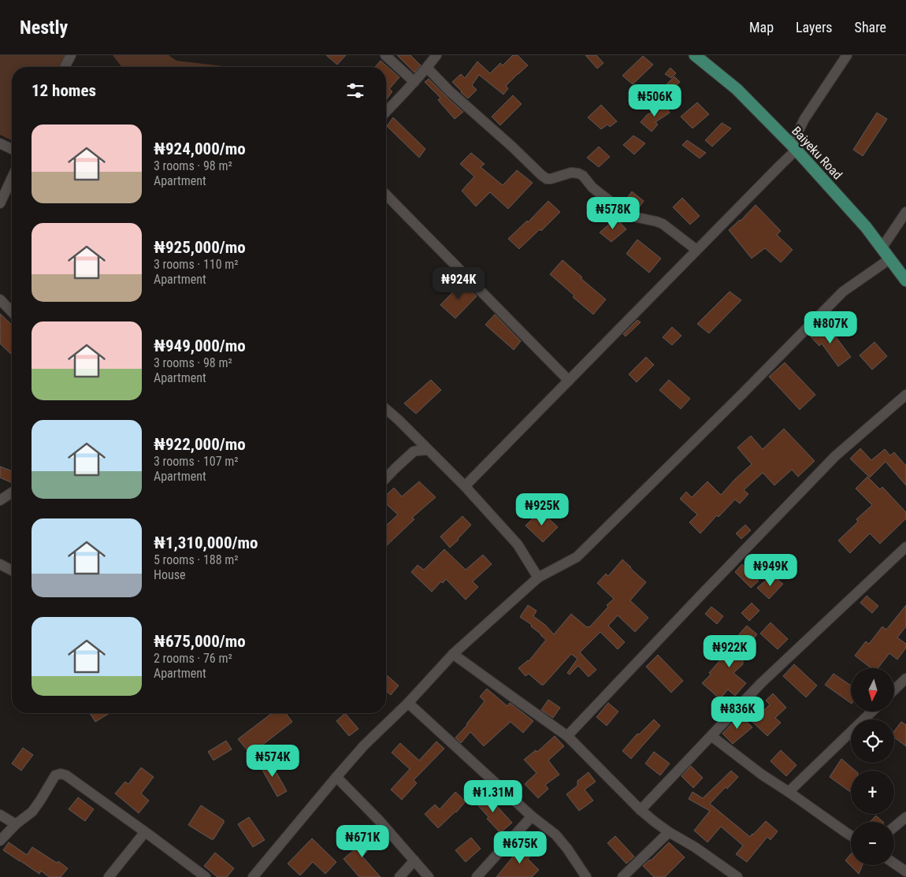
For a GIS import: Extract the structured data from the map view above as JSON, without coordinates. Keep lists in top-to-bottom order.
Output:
{
  "streets": {
    "main road": ["Baiyeku Road"]
  },
  "north": "bottom",
  "page": {
    "header": "Nestly",
    "nav": ["Map", "Layers", "Share"],
    "heading": "12 homes",
    "price": [
      "₦506K",
      "₦578K",
      "₦924K",
      "₦807K",
      "₦925K",
      "₦949K",
      "₦922K",
      "₦836K",
      "₦574K",
      "₦1.31M",
      "₦671K",
      "₦675K"
    ],
    "list": [
      {
        "name": "₦924,000/mo",
        "note": "3 rooms · 98 m² · Apartment"
      },
      {
        "name": "₦925,000/mo",
        "note": "3 rooms · 110 m² · Apartment"
      },
      {
        "name": "₦949,000/mo",
        "note": "3 rooms · 98 m² · Apartment"
      },
      {
        "name": "₦922,000/mo",
        "note": "3 rooms · 107 m² · Apartment"
      },
      {
        "name": "₦1,310,000/mo",
        "note": "5 rooms · 188 m² · House"
      },
      {
        "name": "₦675,000/mo",
        "note": "2 rooms · 76 m² · Apartment"
      }
    ],
    "map_buttons": ["+", "−"]
  }
}
